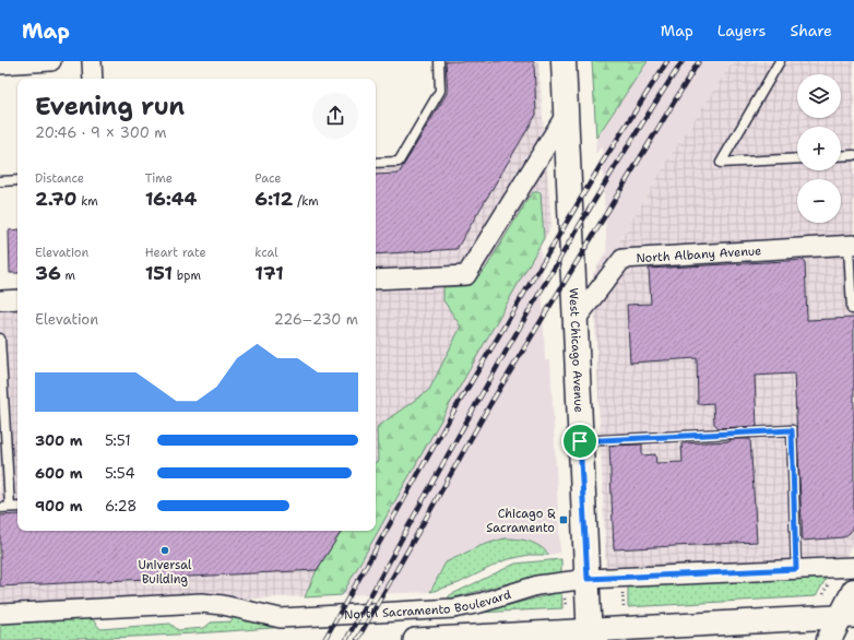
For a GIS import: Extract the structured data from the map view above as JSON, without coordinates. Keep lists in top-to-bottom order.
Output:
{
  "streets": {
    "main road": ["West Chicago Avenue"],
    "street": ["North Albany Avenue", "North Sacramento Boulevard"]
  },
  "crossings": [
    ["North Albany Avenue", "West Chicago Avenue"],
    ["West Chicago Avenue", "North Sacramento Boulevard"]
  ],
  "places": {
    "transit": ["Chicago & Sacramento"],
    "other": ["Universal Building"]
  },
  "page": {
    "header": "Map",
    "nav": ["Map", "Layers", "Share"],
    "map_buttons": ["+", "−"],
    "heading": ["Evening run", "20:46 · 9 × 300 m"],
    "stats": [
      ["Distance", "2.70 km"],
      ["Time", "16:44"],
      ["Pace", "6:12 /km"],
      ["Elevation", "36 m"],
      ["Heart rate", "151 bpm"],
      ["kcal", "171"]
    ],
    "chart": ["Elevation", "226–230 m"],
    "list": [
      {
        "name": "300 m",
        "note": "5:51"
      },
      {
        "name": "600 m",
        "note": "5:54"
      },
      {
        "name": "900 m",
        "note": "6:28"
      }
    ]
  }
}
